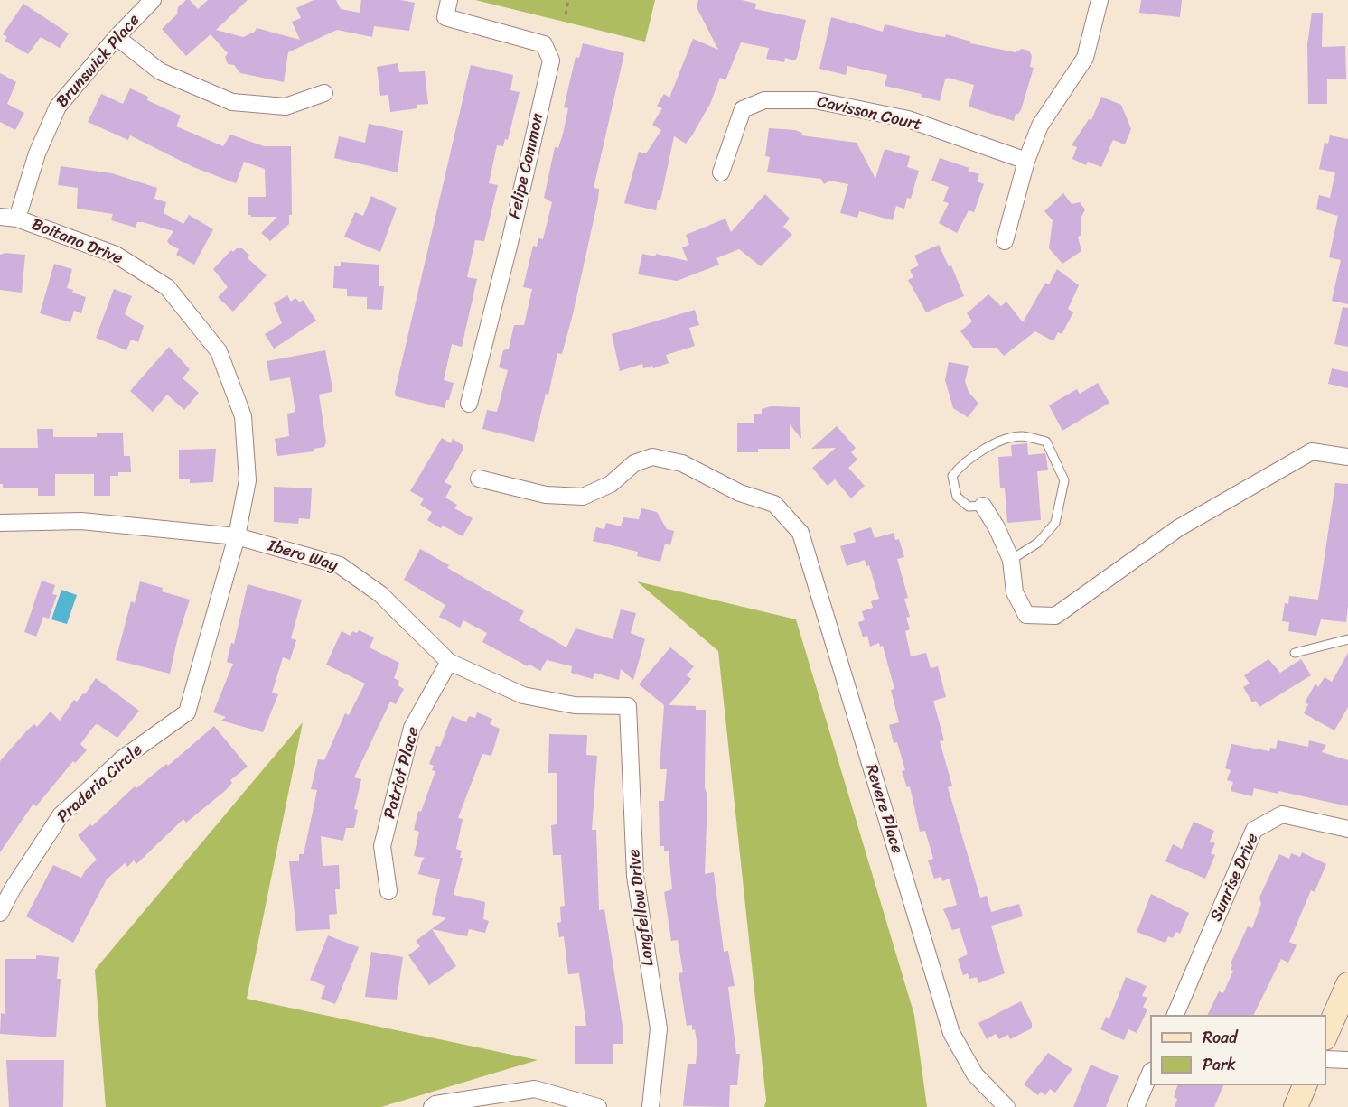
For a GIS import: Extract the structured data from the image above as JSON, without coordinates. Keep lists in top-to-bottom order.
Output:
{
  "streets": {
    "street": [
      "Brunswick Place",
      "Cavisson Court",
      "Felipe Common",
      "Boitano Drive",
      "Ibero Way",
      "Patriot Place",
      "Praderia Circle",
      "Revere Place",
      "Sunrise Drive",
      "Longfellow Drive"
    ]
  },
  "crossings": [
    ["Brunswick Place", "Boitano Drive"],
    ["Boitano Drive", "Ibero Way"],
    ["Boitano Drive", "Praderia Circle"],
    ["Ibero Way", "Patriot Place"],
    ["Ibero Way", "Praderia Circle"],
    ["Ibero Way", "Longfellow Drive"]
  ],
  "legend": ["Road", "Park"]
}
